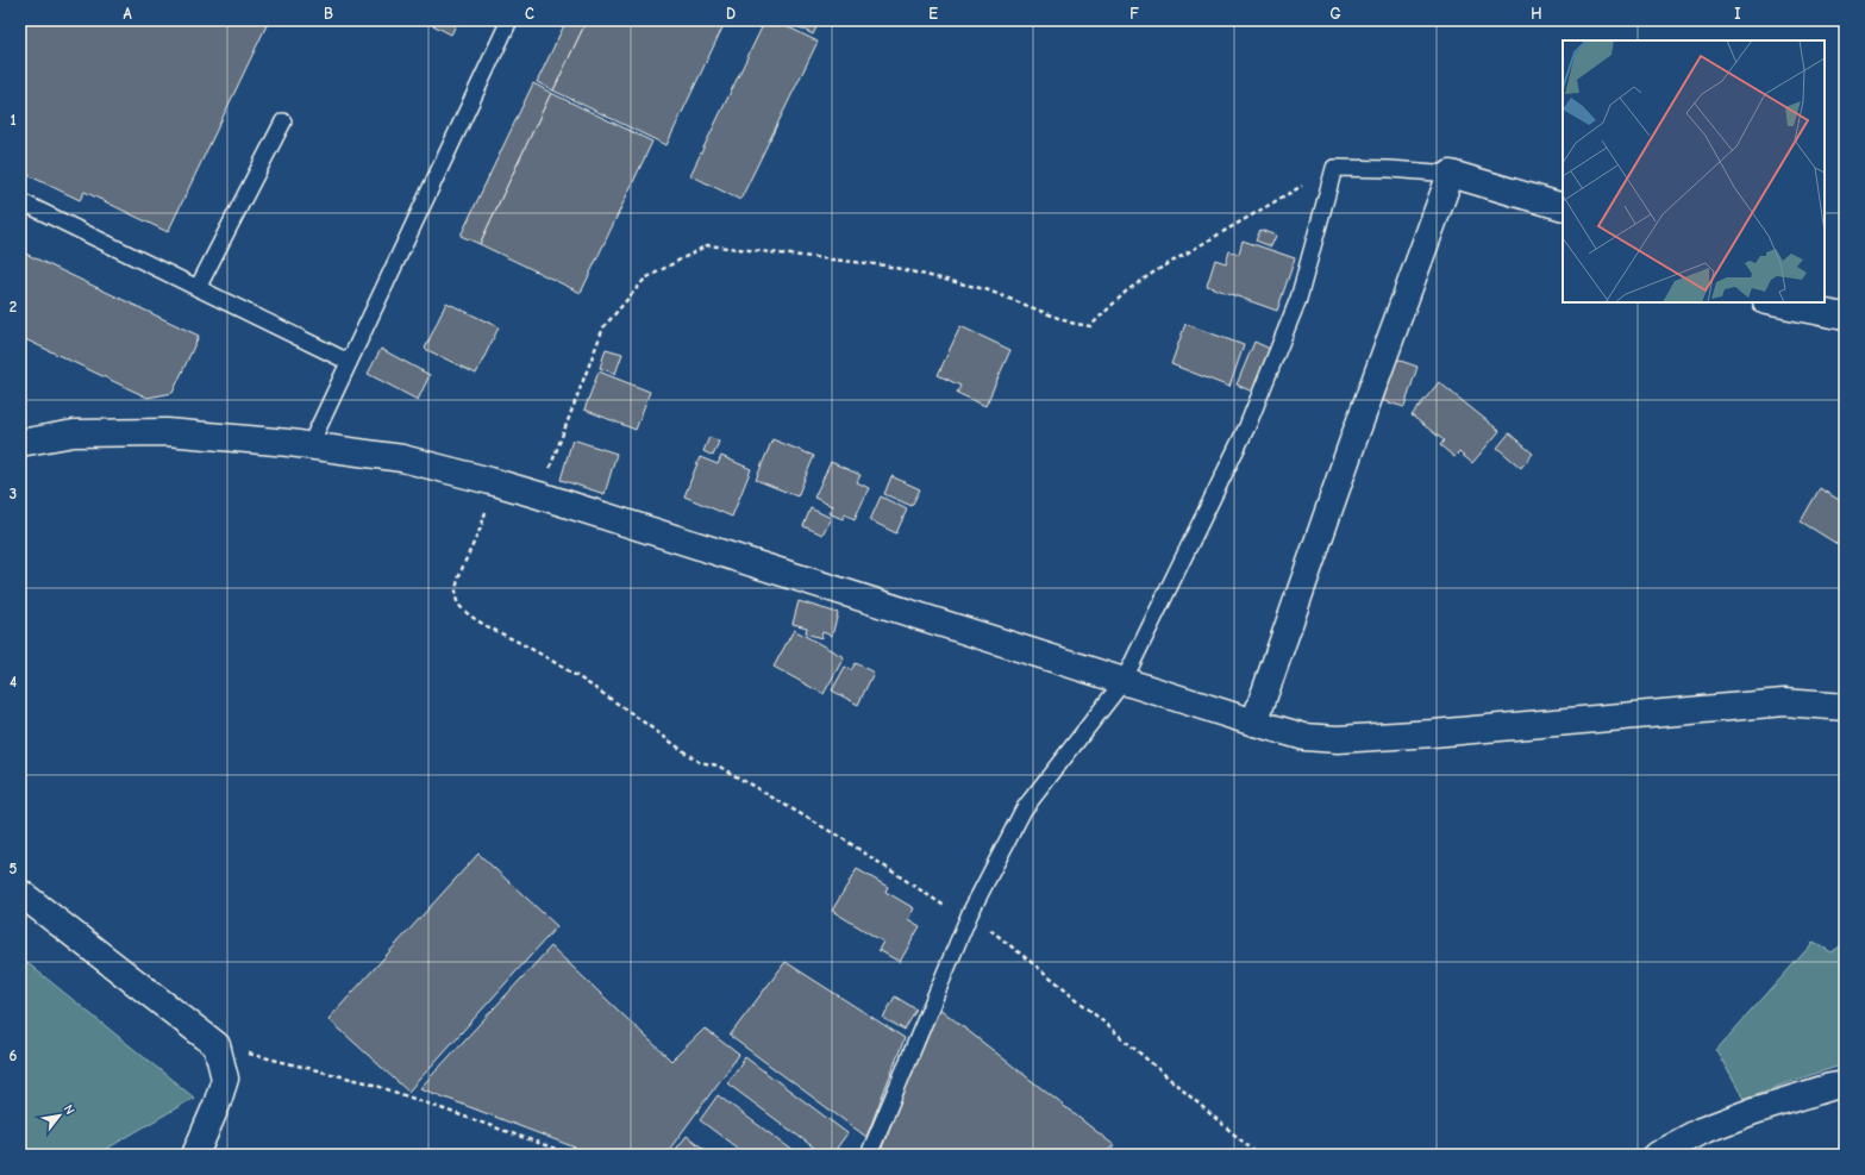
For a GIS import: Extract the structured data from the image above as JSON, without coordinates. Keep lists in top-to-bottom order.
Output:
{
  "north": "top right",
  "grid": {
    "columns": [
      "A",
      "B",
      "C",
      "D",
      "E",
      "F",
      "G",
      "H",
      "I"
    ],
    "rows": [
      "1",
      "2",
      "3",
      "4",
      "5",
      "6"
    ]
  }
}
